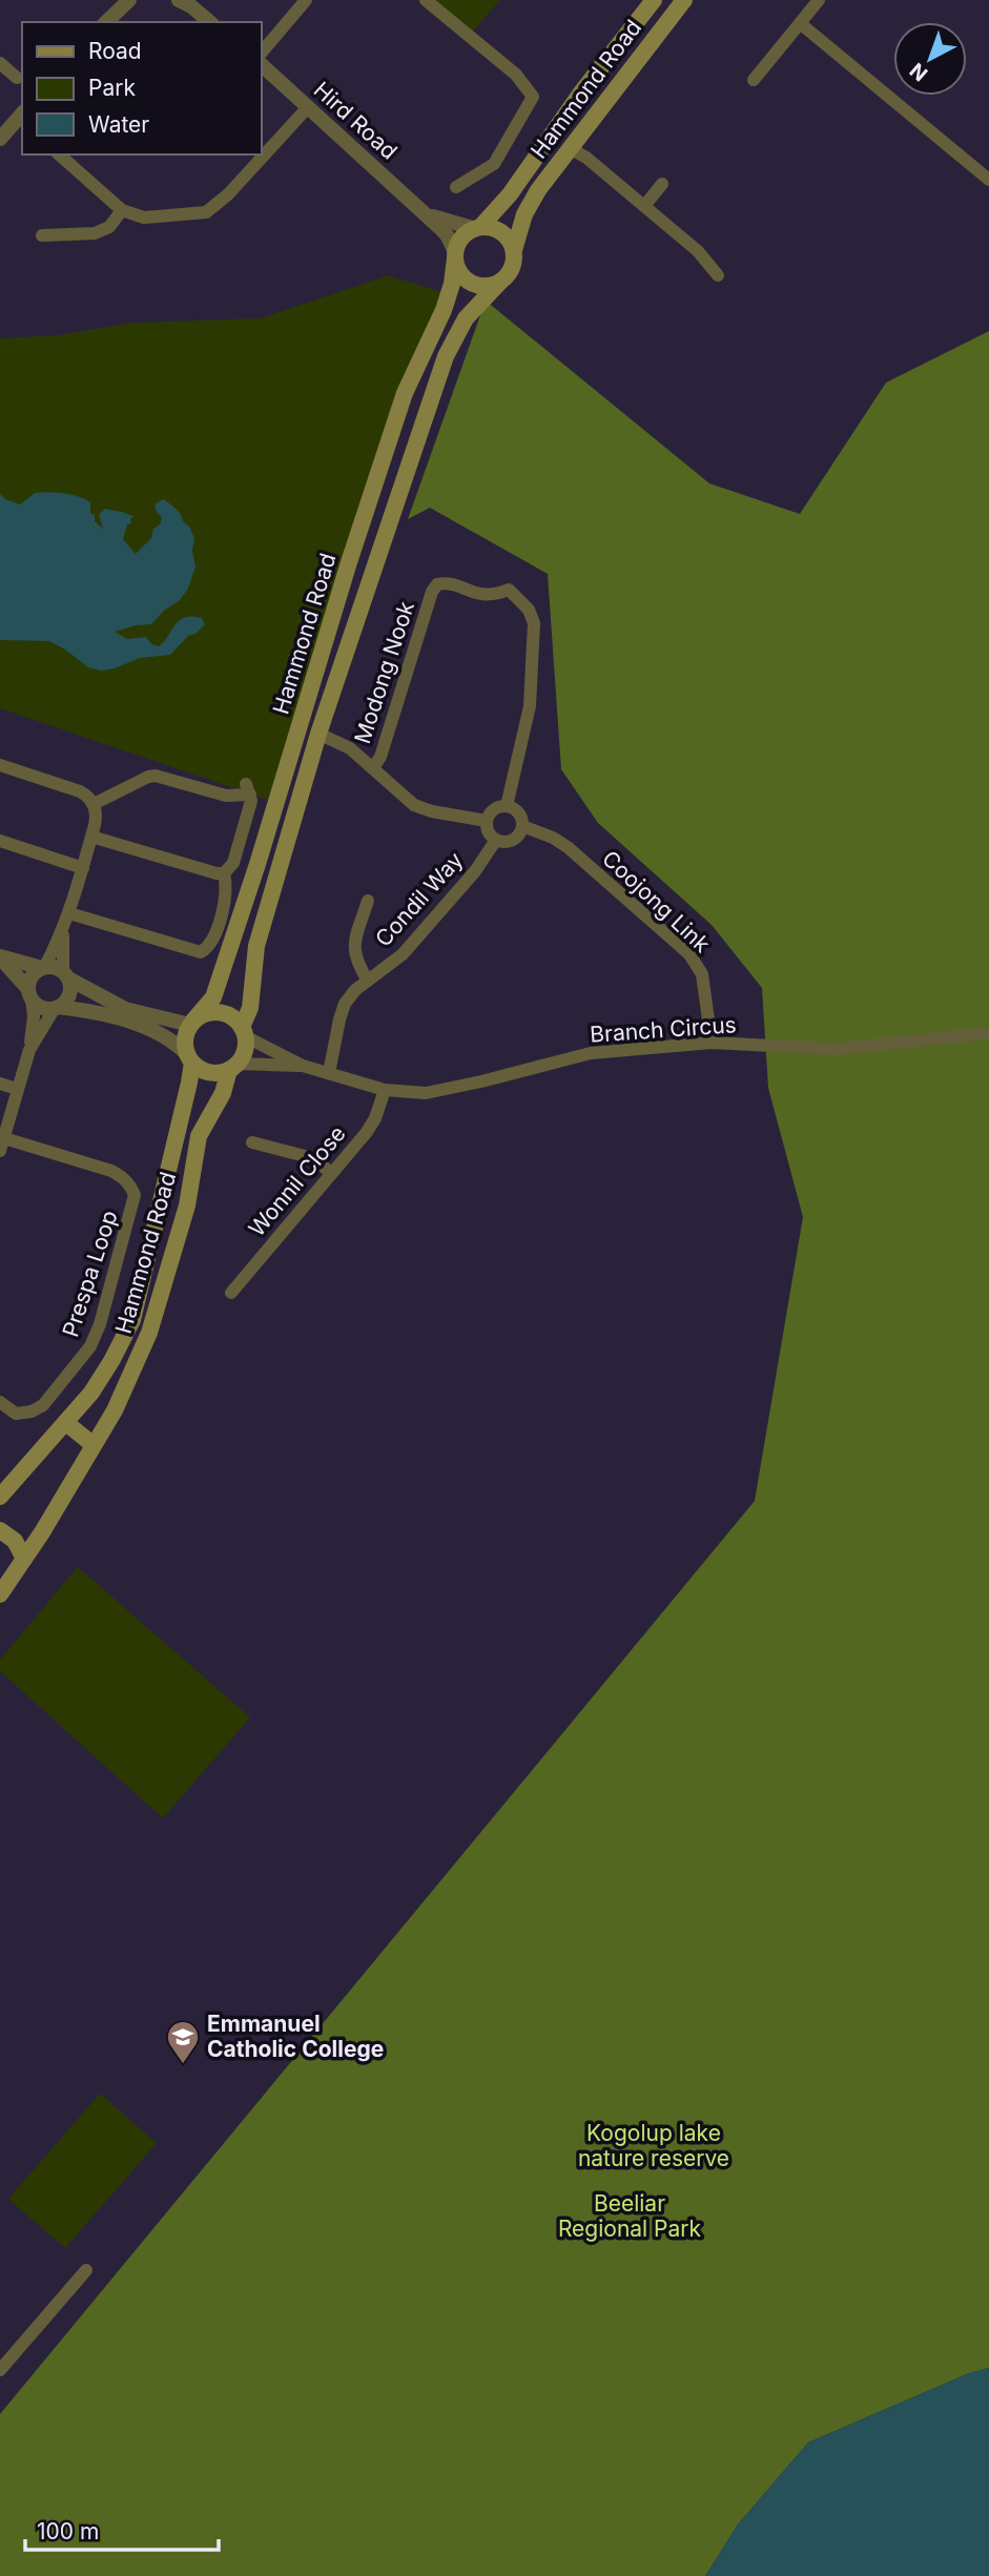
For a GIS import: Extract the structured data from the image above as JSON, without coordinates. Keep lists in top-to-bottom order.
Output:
{
  "streets": {
    "main road": ["Hammond Road"],
    "street": [
      "Hird Road",
      "Modong Nook",
      "Condil Way",
      "Coojong Link",
      "Branch Circus",
      "Wonnil Close",
      "Prespa Loop"
    ]
  },
  "crossings": [
    ["Hammond Road", "Hird Road"],
    ["Hammond Road", "Branch Circus"],
    ["Modong Nook", "Condil Way"],
    ["Modong Nook", "Coojong Link"],
    ["Condil Way", "Coojong Link"],
    ["Condil Way", "Branch Circus"],
    ["Coojong Link", "Branch Circus"],
    ["Branch Circus", "Wonnil Close"]
  ],
  "parks": ["Kogolup lake nature reserve", "Beeliar Regional Park"],
  "places": {
    "school or university": ["Emmanuel Catholic College"]
  },
  "legend": ["Road", "Park", "Water"],
  "scale_bar": "100 m",
  "north": "bottom left"
}
